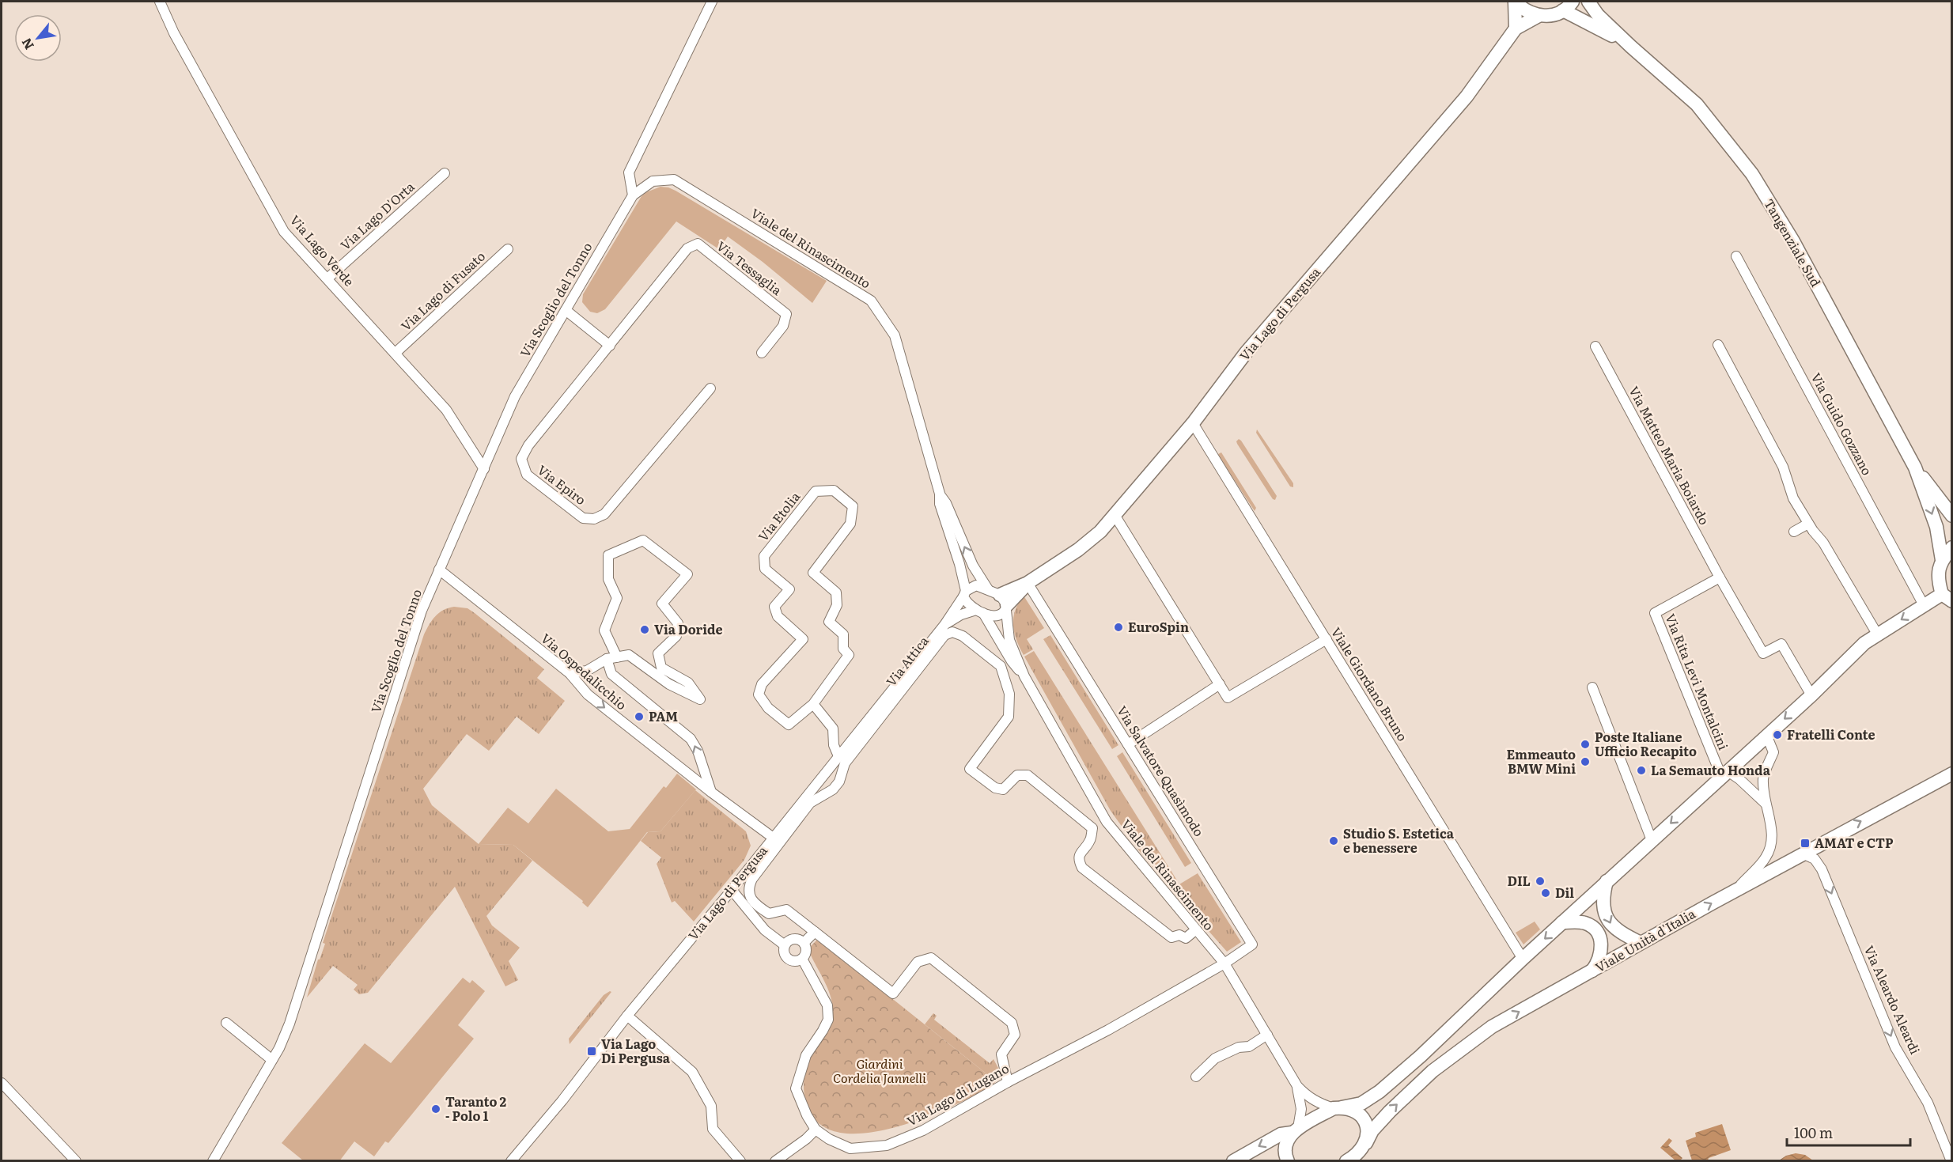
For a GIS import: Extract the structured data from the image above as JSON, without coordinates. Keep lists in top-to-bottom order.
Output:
{
  "streets": {
    "main road": ["Tangenziale Sud", "Via Lago di Pergusa", "Viale Unità d'Italia"],
    "street": [
      "Via Lago D'Orta",
      "Viale del Rinascimento",
      "Via Lago Verde",
      "Via Tessaglia",
      "Via Lago di Fusato",
      "Via Scoglio del Tonno",
      "Via Guido Gozzano",
      "Via Matteo Maria Boiardo",
      "Via Epiro",
      "Via Etolia",
      "Via Attica",
      "Via Ospedalicchio",
      "Via Rita Levi Montalcini",
      "Viale Giordano Bruno",
      "Via Salvatore Quasìmodo",
      "Via Aleardo Aleardi",
      "Via Lago di Lugano"
    ]
  },
  "crossings": [
    ["Via Lago D'Orta", "Via Lago Verde"],
    ["Tangenziale Sud", "Via Lago di Pergusa"],
    ["Viale del Rinascimento", "Via Scoglio del Tonno"],
    ["Viale del Rinascimento", "Via Lago di Pergusa"],
    ["Viale del Rinascimento", "Via Attica"],
    ["Viale del Rinascimento", "Via Lago di Lugano"],
    ["Via Lago Verde", "Via Lago di Fusato"],
    ["Via Lago Verde", "Via Scoglio del Tonno"],
    ["Via Tessaglia", "Via Epiro"],
    ["Via Scoglio del Tonno", "Via Ospedalicchio"],
    ["Via Lago di Pergusa", "Via Ospedalicchio"],
    ["Via Lago di Pergusa", "Viale Giordano Bruno"],
    ["Via Lago di Pergusa", "Via Salvatore Quasìmodo"],
    ["Via Matteo Maria Boiardo", "Via Rita Levi Montalcini"],
    ["Viale Unità d'Italia", "Via Aleardo Aleardi"]
  ],
  "one_way": ["Via Aleardo Aleardi"],
  "parks": ["Giardini Cordelia Jannelli"],
  "places": {
    "other": [
      "EuroSpin",
      "Via Doride",
      "PAM",
      "Fratelli Conte",
      "Poste Italiane Ufficio Recapito",
      "Emmeauto BMW Mini",
      "La Semauto Honda",
      "Studio S. Estetica e benessere",
      "DIL",
      "Dil",
      "Taranto 2 - Polo 1"
    ],
    "transit": ["AMAT e CTP", "Via Lago Di Pergusa"]
  },
  "scale_bar": "100 m",
  "north": "bottom left"
}
